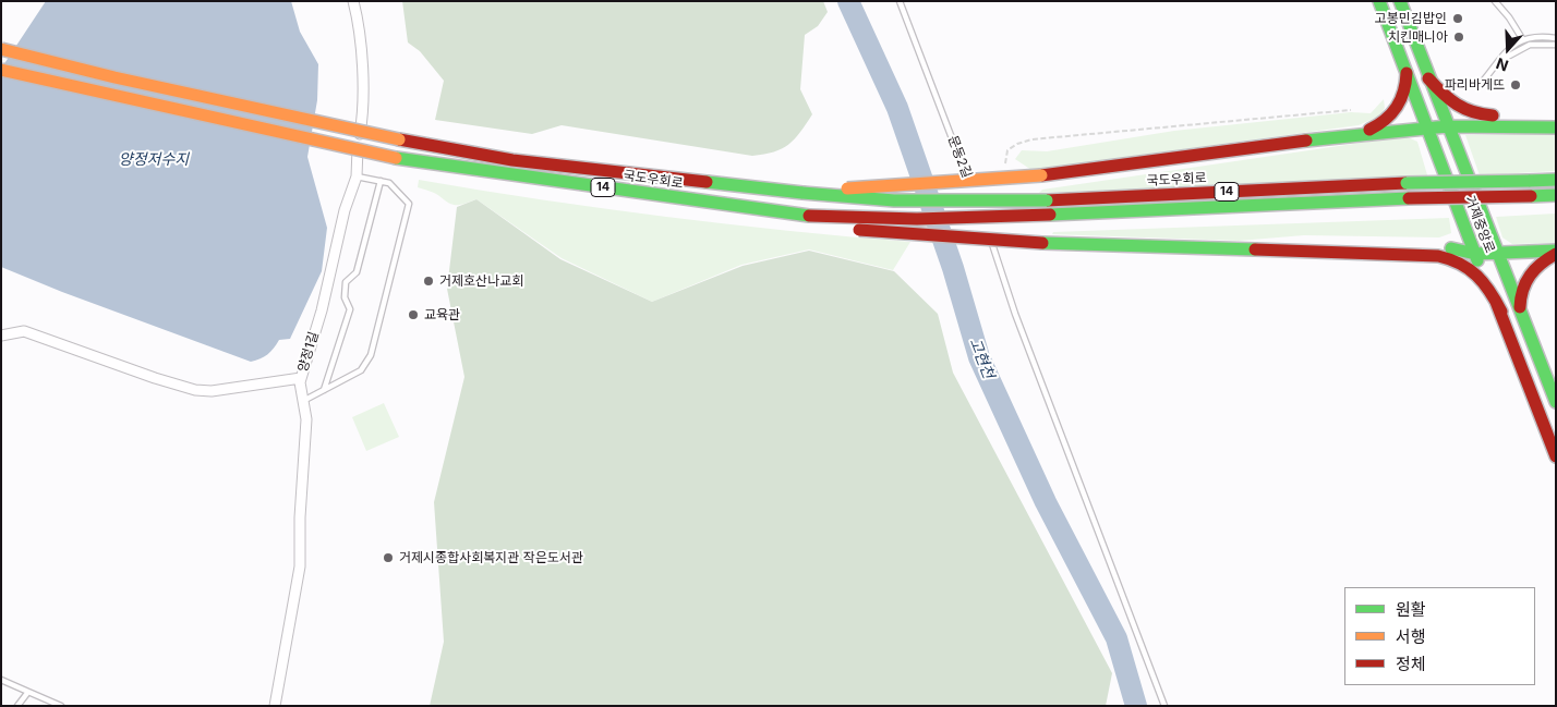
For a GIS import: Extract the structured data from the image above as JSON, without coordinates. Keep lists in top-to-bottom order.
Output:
{
  "streets": {
    "main road": ["국도우회로", "14", "거제중앙로"],
    "street": ["양정1길"],
    "lane": ["문동2길"]
  },
  "crossings": [
    ["국도우회로", "14"]
  ],
  "water": ["양정저수지", "고현천"],
  "places": [
    "고봉민김밥인",
    "치킨매니아",
    "파리바게뜨",
    "거제호산나교회",
    "교육관",
    "거제시종합사회복지관 작은도서관"
  ],
  "legend": ["원활", "서행", "정체"],
  "north": "bottom"
}
